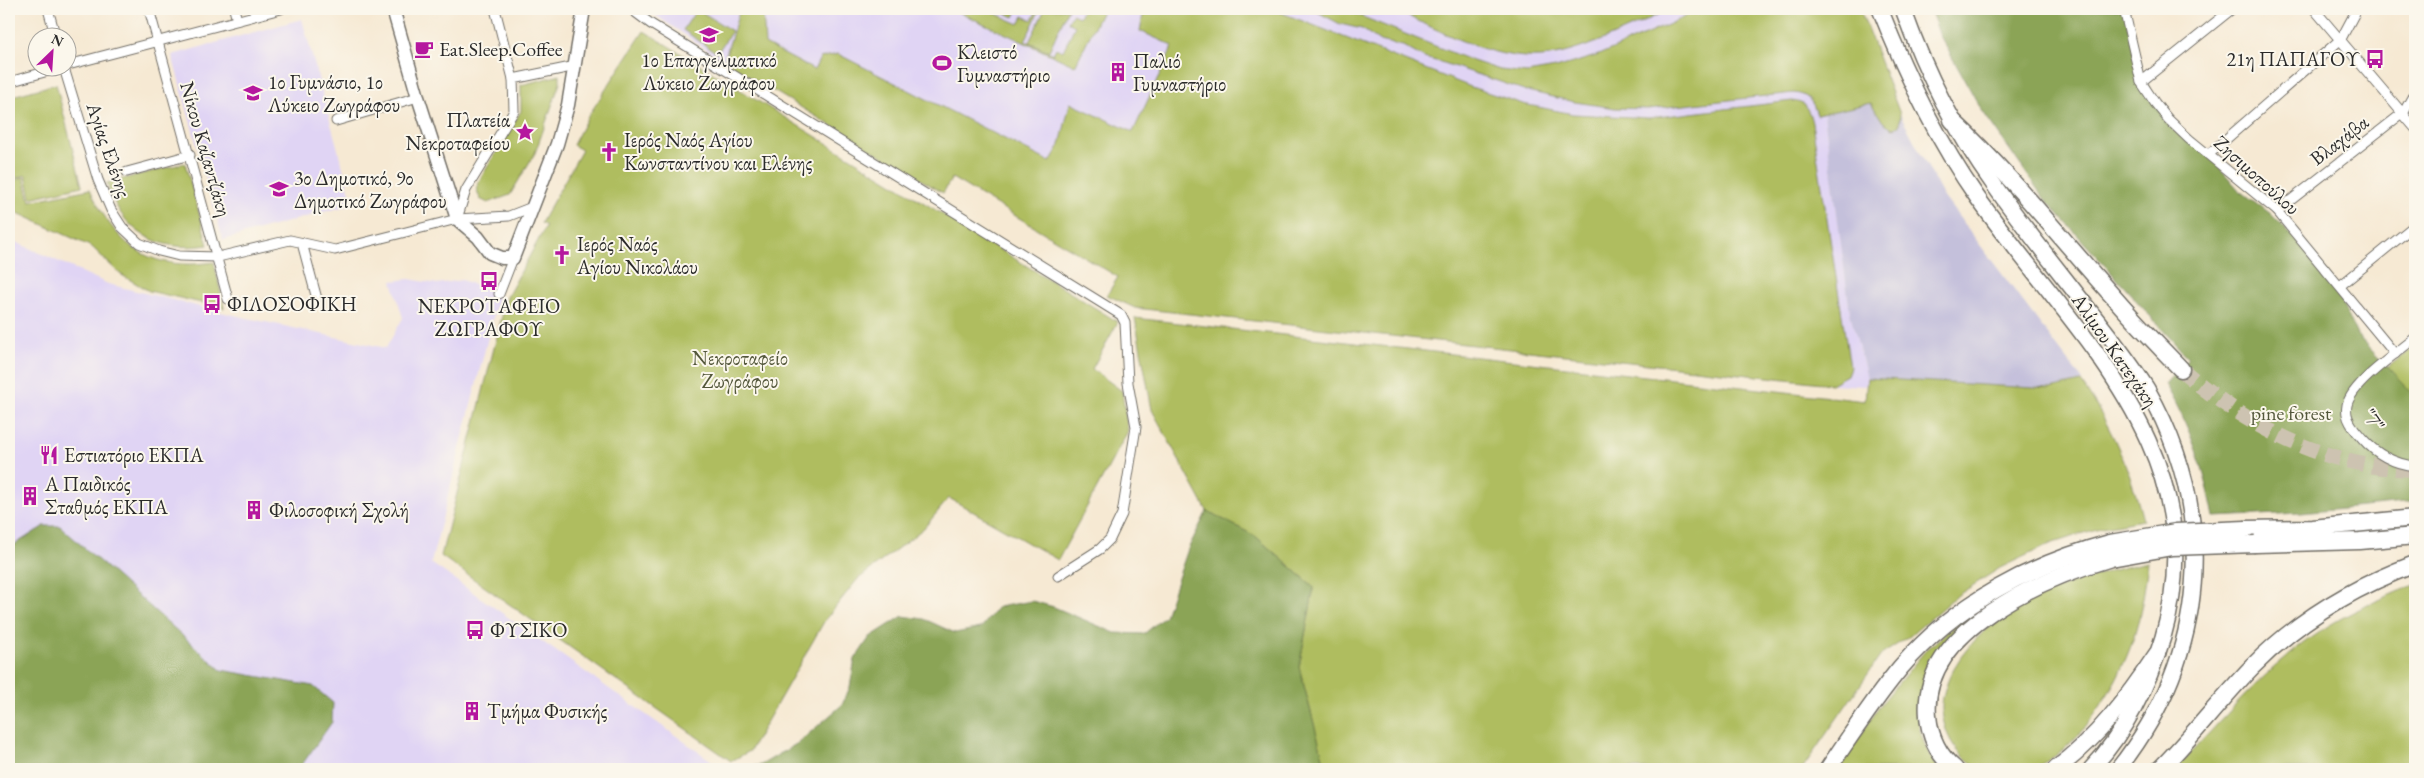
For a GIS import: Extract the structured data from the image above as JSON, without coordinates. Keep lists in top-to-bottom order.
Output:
{
  "streets": {
    "main road": ["Αλίμου Κατεχάκη"],
    "street": [
      "Βλαχάβα",
      "Νίκου Καζαντζάκη",
      "Αγίας Ελένης",
      "Ζησιμοπούλου",
      "\"7\""
    ]
  },
  "crossings": [
    ["Βλαχάβα", "Ζησιμοπούλου"],
    ["Νίκου Καζαντζάκη", "Αγίας Ελένης"],
    ["Ζησιμοπούλου", "\"7\""]
  ],
  "parks": ["Νεκροταφείο Ζωγράφου", "pine forest"],
  "places": {
    "school or university": ["1ο Επαγγελματικό Λύκειο Ζωγράφου", "1ο Γυμνάσιο, 1ο Λύκειο Ζωγράφου", "3ο Δημοτικό, 9ο Δημοτικό Ζωγράφου"],
    "cafe": ["Eat.Sleep.Coffee"],
    "bus stop": [
      "21η ΠΑΠΑΓΟΥ",
      "ΝΕΚΡΟΤΑΦΕΙΟ ΖΩΓΡΑΦΟΥ",
      "ΦΙΛΟΣΟΦΙΚΗ",
      "ΦΥΣΙΚΟ"
    ],
    "sports": ["Κλειστό Γυμναστήριο"],
    "building": [
      "Παλιό Γυμναστήριο",
      "Α Παιδικός Σταθμός ΕΚΠΑ",
      "Φιλοσοφική Σχολή",
      "Τμήμα Φυσικής"
    ],
    "place": ["Πλατεία Νεκροταφείου"],
    "church": ["Ιερός Ναός Αγίου Κωνσταντίνου και Ελένης", "Ιερός Ναός Αγίου Νικολάου"],
    "restaurant": ["Εστιατόριο ΕΚΠΑ"]
  },
  "north": "top right"
}
